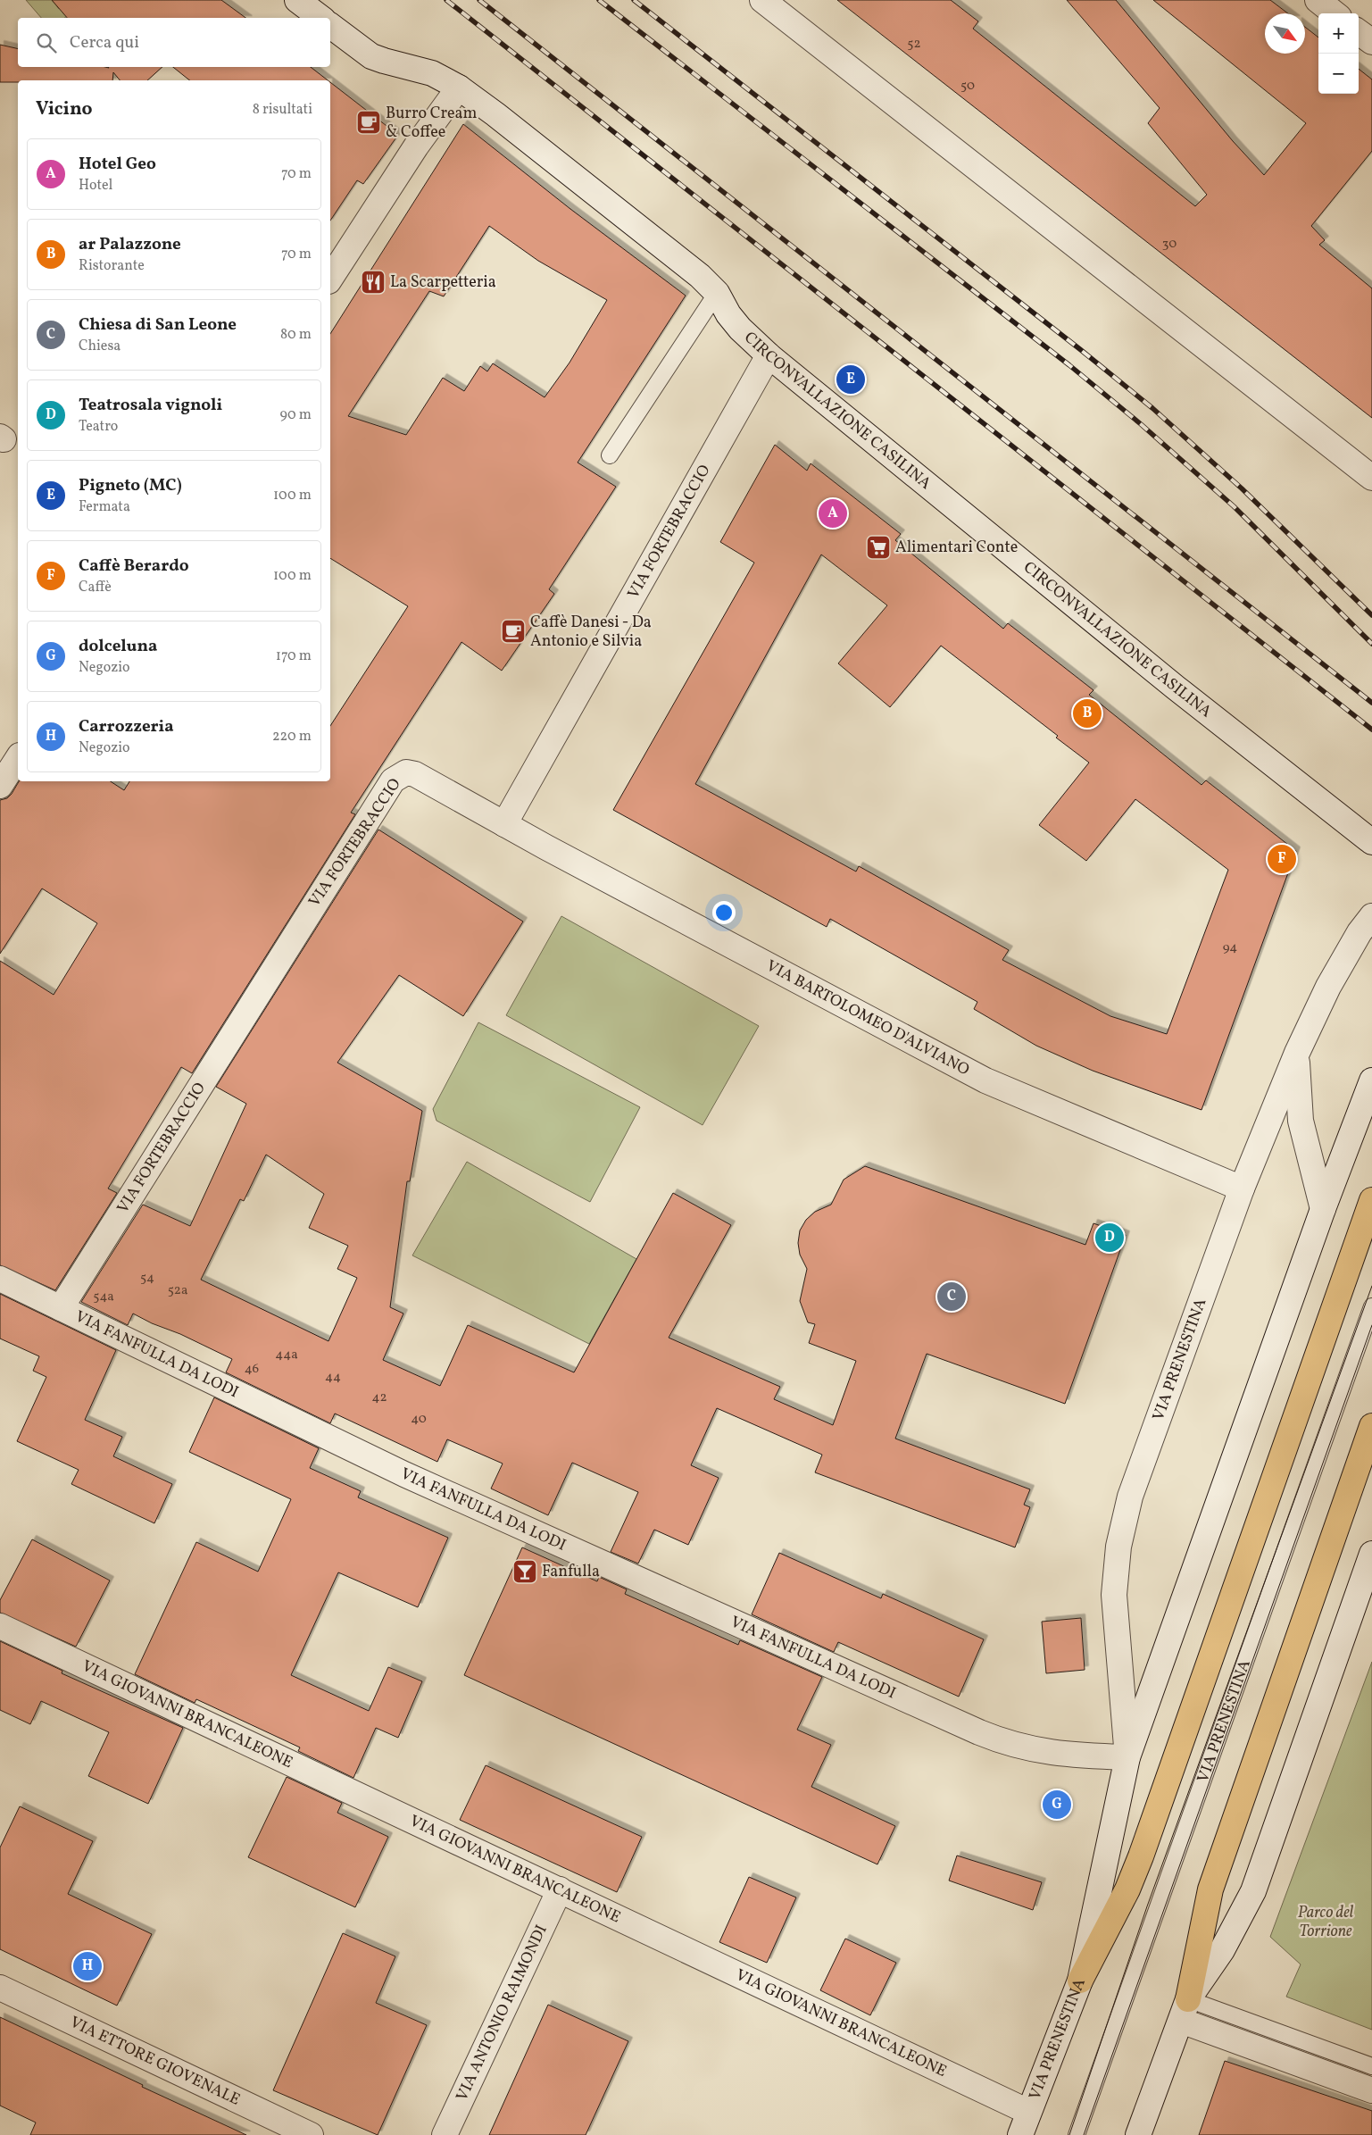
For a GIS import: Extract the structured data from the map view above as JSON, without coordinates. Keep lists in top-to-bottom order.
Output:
{
  "streets": {
    "street": [
      "CIRCONVALLAZIONE CASILINA",
      "VIA FORTEBRACCIO",
      "VIA BARTOLOMEO D'ALVIANO",
      "VIA FANFULLA DA LODI",
      "VIA PRENESTINA",
      "VIA GIOVANNI BRANCALEONE",
      "VIA ANTONIO RAIMONDI",
      "VIA ETTORE GIOVENALE"
    ]
  },
  "crossings": [
    ["CIRCONVALLAZIONE CASILINA", "VIA FORTEBRACCIO"],
    ["VIA FORTEBRACCIO", "VIA BARTOLOMEO D'ALVIANO"],
    ["VIA FORTEBRACCIO", "VIA FANFULLA DA LODI"],
    ["VIA BARTOLOMEO D'ALVIANO", "VIA PRENESTINA"],
    ["VIA FANFULLA DA LODI", "VIA PRENESTINA"],
    ["VIA PRENESTINA", "VIA GIOVANNI BRANCALEONE"],
    ["VIA GIOVANNI BRANCALEONE", "VIA ANTONIO RAIMONDI"]
  ],
  "parks": ["Parco del Torrione"],
  "places": {
    "cafe": ["Burro Cream & Coffee", "Caffè Danesi - Da Antonio e Silvia"],
    "restaurant": ["La Scarpetteria"],
    "supermarket": ["Alimentari Conte"],
    "bar": ["Fanfulla"]
  },
  "house_numbers": [
    "52",
    "50",
    "30",
    "94",
    "54",
    "52a",
    "54a",
    "44a",
    "46",
    "44",
    "42",
    "40"
  ],
  "north": "bottom right",
  "page": {
    "map_buttons": ["+", "−"],
    "search": "Cerca qui",
    "heading": ["Vicino", "8 risultati"],
    "list": [
      {
        "mark": "A",
        "name": "Hotel Geo",
        "note": "Hotel",
        "value": "70 m"
      },
      {
        "mark": "B",
        "name": "ar Palazzone",
        "note": "Ristorante",
        "value": "70 m"
      },
      {
        "mark": "C",
        "name": "Chiesa di San Leone",
        "note": "Chiesa",
        "value": "80 m"
      },
      {
        "mark": "D",
        "name": "Teatrosala vignoli",
        "note": "Teatro",
        "value": "90 m"
      },
      {
        "mark": "E",
        "name": "Pigneto (MC)",
        "note": "Fermata",
        "value": "100 m"
      },
      {
        "mark": "F",
        "name": "Caffè Berardo",
        "note": "Caffè",
        "value": "100 m"
      },
      {
        "mark": "G",
        "name": "dolceluna",
        "note": "Negozio",
        "value": "170 m"
      },
      {
        "mark": "H",
        "name": "Carrozzeria",
        "note": "Negozio",
        "value": "220 m"
      }
    ],
    "pins": [
      "E",
      "A",
      "B",
      "F",
      "D",
      "C",
      "G",
      "H"
    ]
  }
}
